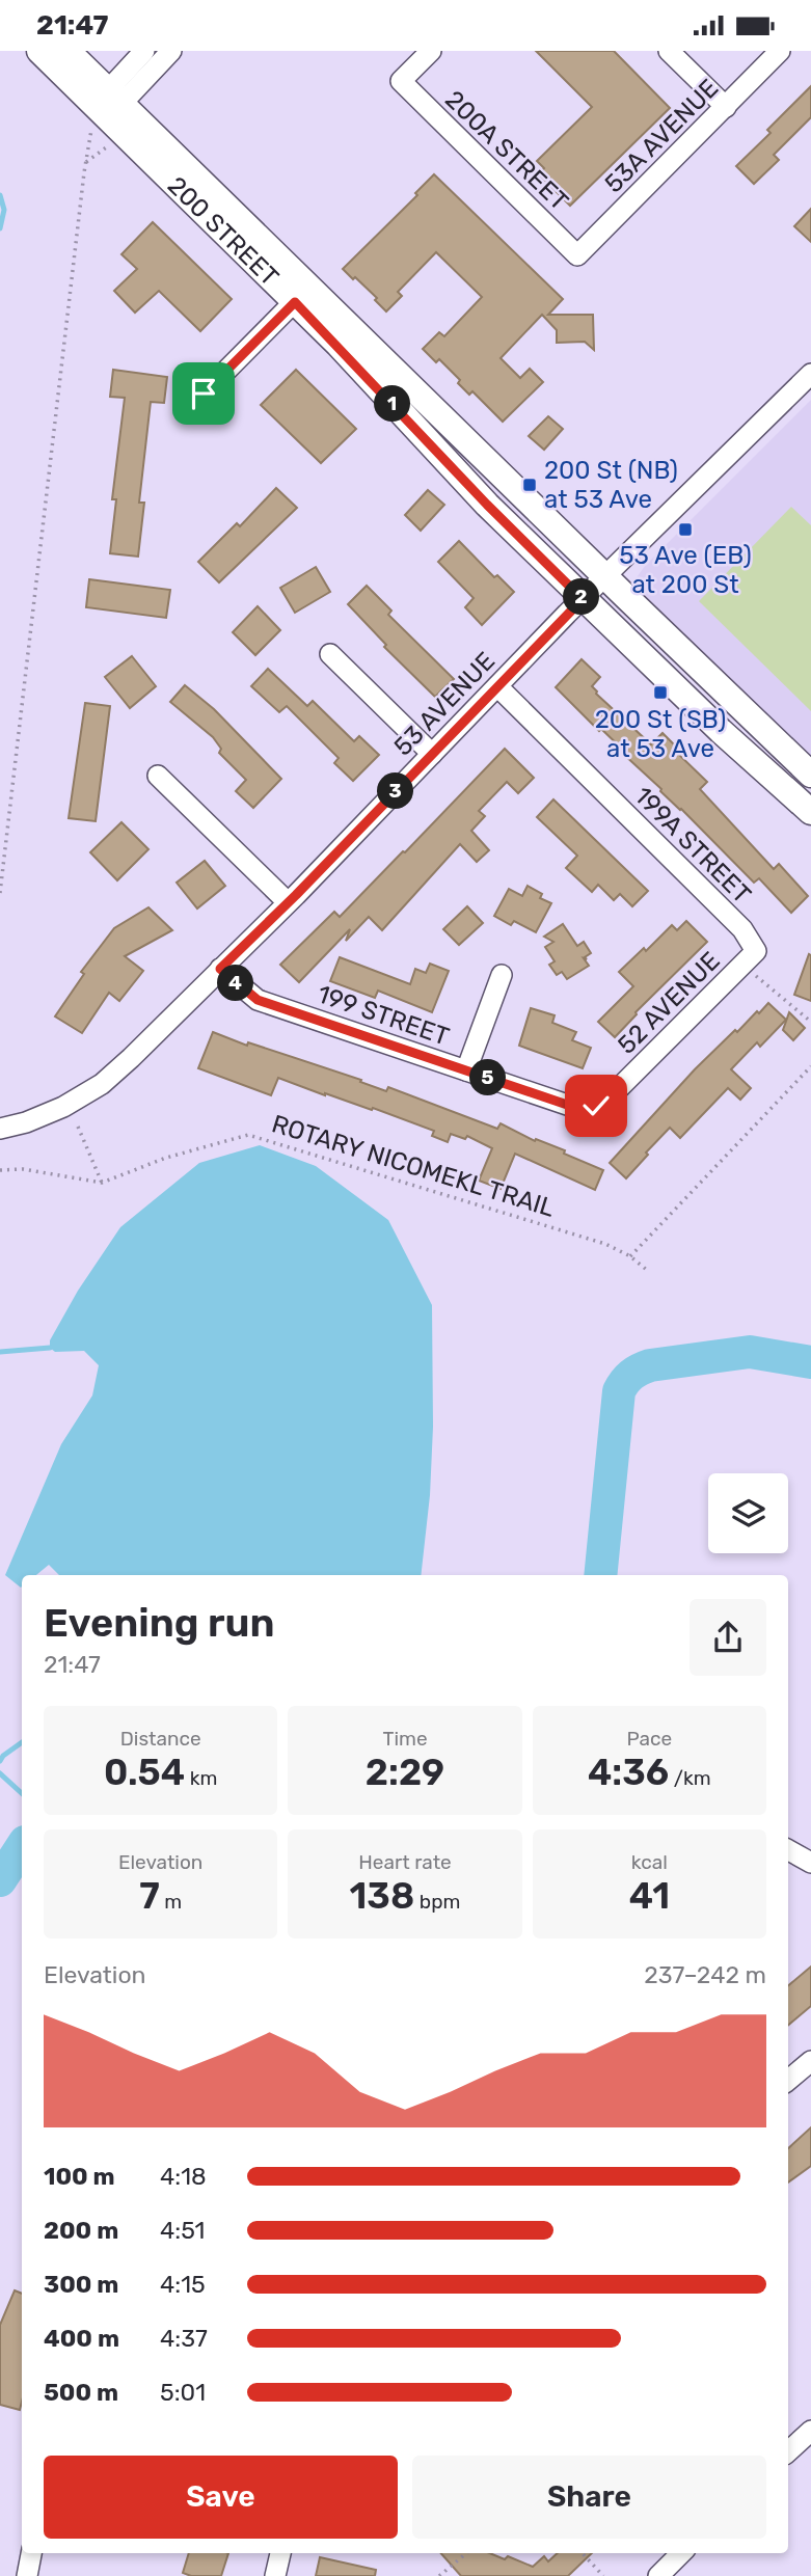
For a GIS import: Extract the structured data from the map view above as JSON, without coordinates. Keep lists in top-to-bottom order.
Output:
{
  "streets": {
    "main road": ["200 STREET"],
    "street": [
      "53A AVENUE",
      "200A STREET",
      "53 AVENUE",
      "199A STREET",
      "52 AVENUE",
      "199 STREET"
    ],
    "path": ["ROTARY NICOMEKL TRAIL"]
  },
  "crossings": [
    ["53A AVENUE", "200A STREET"],
    ["200 STREET", "53 AVENUE"],
    ["53 AVENUE", "199A STREET"],
    ["53 AVENUE", "199 STREET"],
    ["199A STREET", "52 AVENUE"],
    ["52 AVENUE", "199 STREET"]
  ],
  "places": {
    "transit": ["200 St (NB) at 53 Ave", "53 Ave (EB) at 200 St", "200 St (SB) at 53 Ave"]
  },
  "page": {
    "status": "21:47",
    "pins": [
      "1",
      "2",
      "3",
      "4",
      "5"
    ],
    "heading": ["Evening run", "21:47"],
    "stats": [
      ["Distance", "0.54 km"],
      ["Time", "2:29"],
      ["Pace", "4:36 /km"],
      ["Elevation", "7 m"],
      ["Heart rate", "138 bpm"],
      ["kcal", "41"]
    ],
    "chart": ["Elevation", "237–242 m"],
    "list": [
      {
        "name": "100 m",
        "note": "4:18"
      },
      {
        "name": "200 m",
        "note": "4:51"
      },
      {
        "name": "300 m",
        "note": "4:15"
      },
      {
        "name": "400 m",
        "note": "4:37"
      },
      {
        "name": "500 m",
        "note": "5:01"
      }
    ],
    "buttons": ["Save", "Share"]
  }
}
